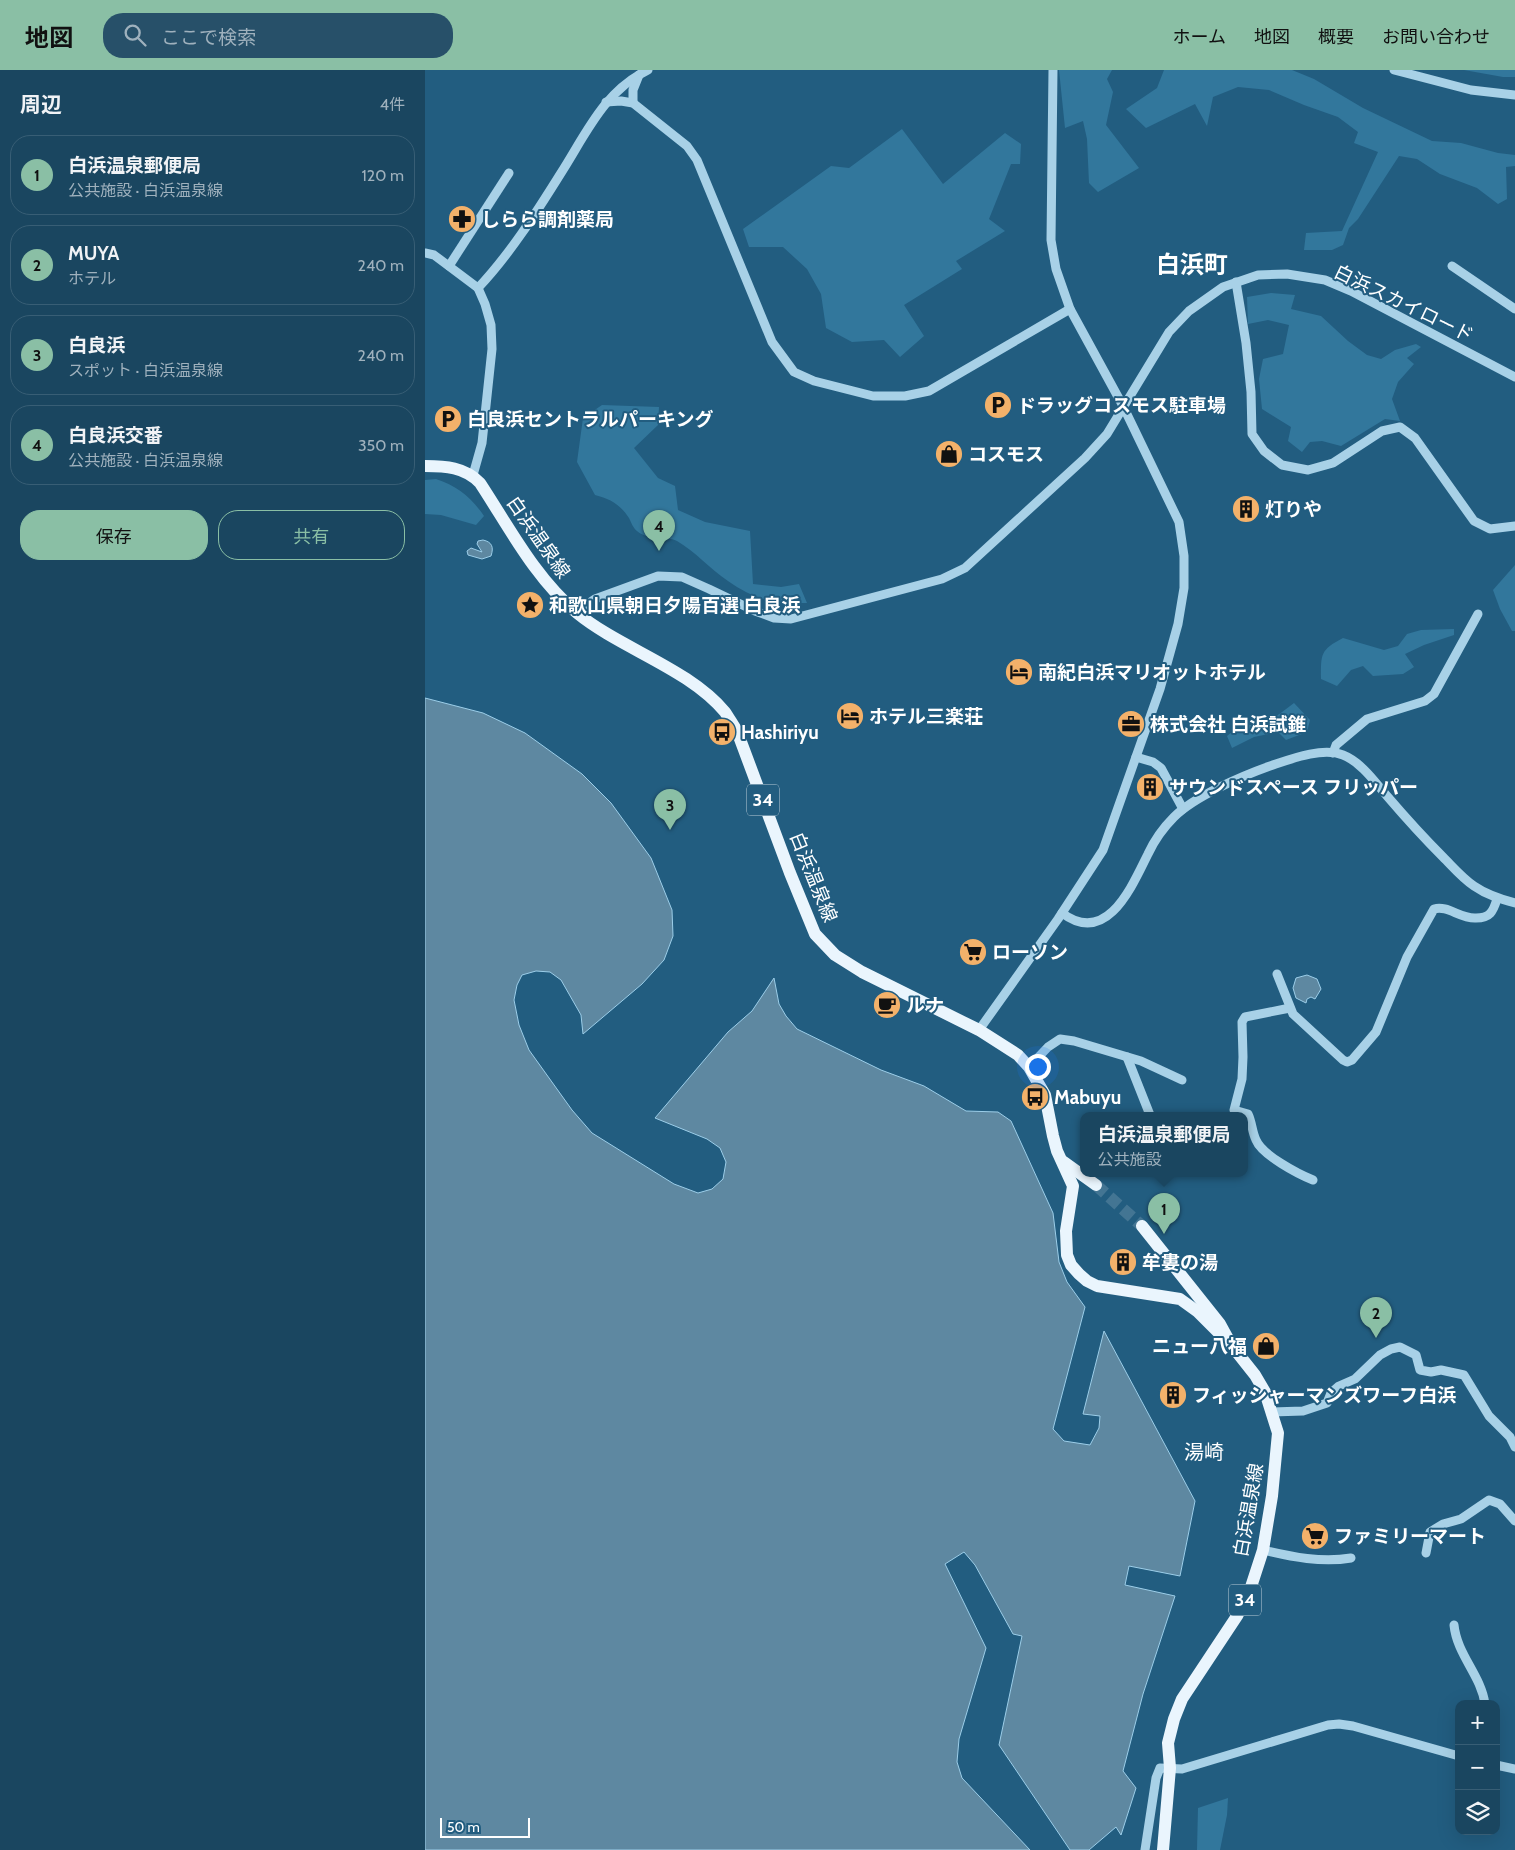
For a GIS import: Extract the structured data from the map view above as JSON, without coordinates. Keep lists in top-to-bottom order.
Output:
{
  "streets": {
    "main road": ["白浜温泉線", "34"],
    "street": ["白浜スカイロード"]
  },
  "crossings": [
    ["白浜スカイロード", "白浜温泉線"]
  ],
  "districts": ["白浜町", "湯崎"],
  "places": {
    "pharmacy": ["しらら調剤薬局"],
    "parking": ["ドラッグコスモス駐車場", "白良浜セントラルパーキング"],
    "shop": ["コスモス", "ニュー八福"],
    "building": [
      "灯りや",
      "サウンドスペース フリッパー",
      "牟婁の湯",
      "フィッシャーマンズワーフ白浜"
    ],
    "place": ["和歌山県朝日夕陽百選 白良浜"],
    "hotel": ["南紀白浜マリオットホテル", "ホテル三楽荘"],
    "office": ["株式会社 白浜試錐"],
    "bus stop": ["Hashiriyu", "Mabuyu"],
    "supermarket": ["ローソン", "ファミリーマート"],
    "cafe": ["ルナ"]
  },
  "scale_bar": "50 m",
  "page": {
    "header": "地図",
    "search": "ここで検索",
    "nav": [
      "ホーム",
      "地図",
      "概要",
      "お問い合わせ"
    ],
    "heading": ["周辺", "4件"],
    "list": [
      {
        "mark": "1",
        "name": "白浜温泉郵便局",
        "note": "公共施設 · 白浜温泉線",
        "value": "120 m"
      },
      {
        "mark": "2",
        "name": "MUYA",
        "note": "ホテル",
        "value": "240 m"
      },
      {
        "mark": "3",
        "name": "白良浜",
        "note": "スポット · 白浜温泉線",
        "value": "240 m"
      },
      {
        "mark": "4",
        "name": "白良浜交番",
        "note": "公共施設 · 白浜温泉線",
        "value": "350 m"
      }
    ],
    "buttons": ["保存", "共有"],
    "pins": [
      "4",
      "3",
      "1",
      "2"
    ],
    "popup": ["白浜温泉郵便局", "公共施設"],
    "map_buttons": ["+", "−"],
    "scale": "50 m"
  }
}
